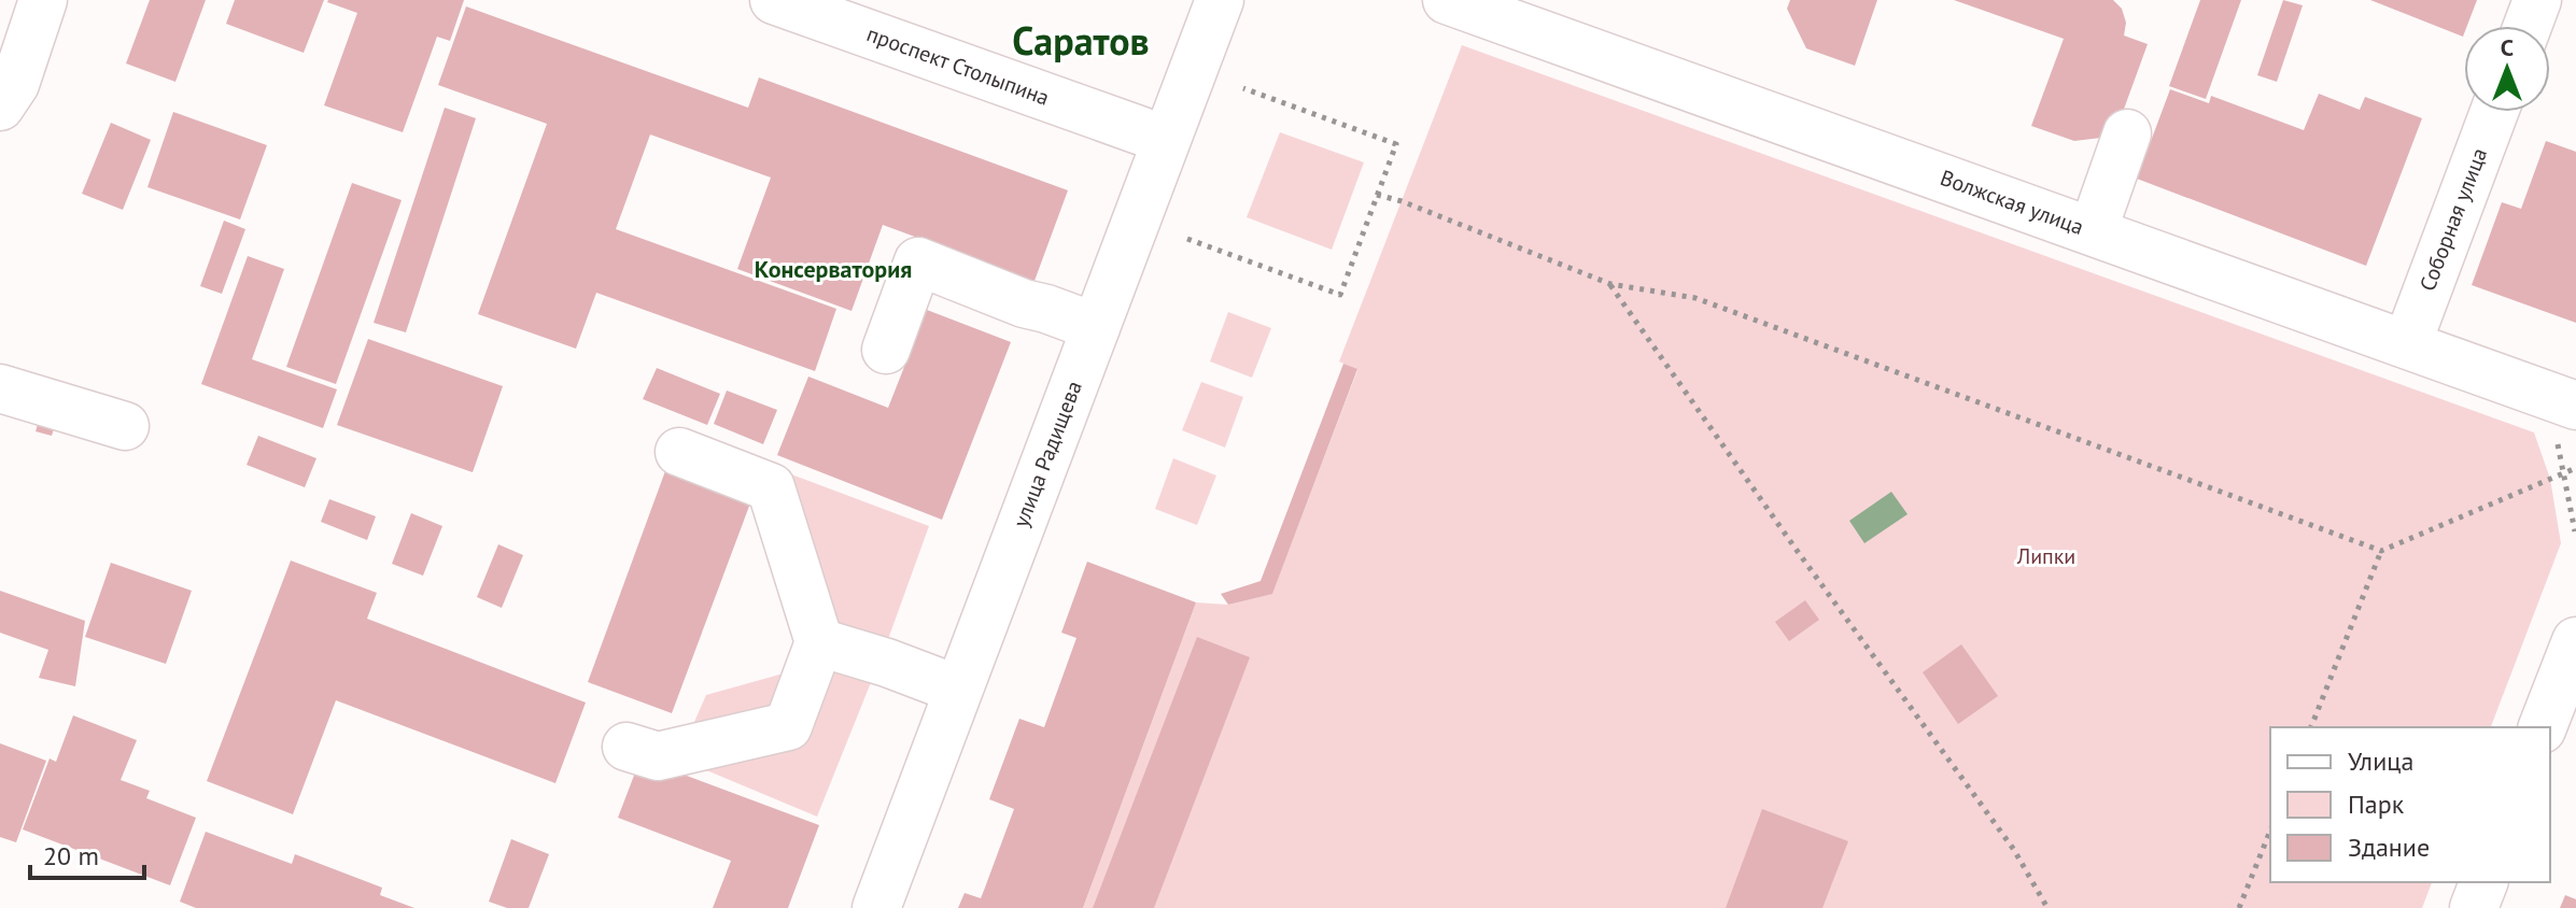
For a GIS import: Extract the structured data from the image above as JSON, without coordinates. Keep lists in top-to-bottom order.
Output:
{
  "streets": {
    "street": [
      "проспект Столыпина",
      "Волжская улица",
      "Соборная улица",
      "улица Радищева"
    ]
  },
  "crossings": [
    ["Волжская улица", "Соборная улица"]
  ],
  "districts": ["Саратов", "Консерватория"],
  "parks": ["Липки"],
  "legend": ["Улица", "Парк", "Здание"],
  "scale_bar": "20 m",
  "north": "top"
}
